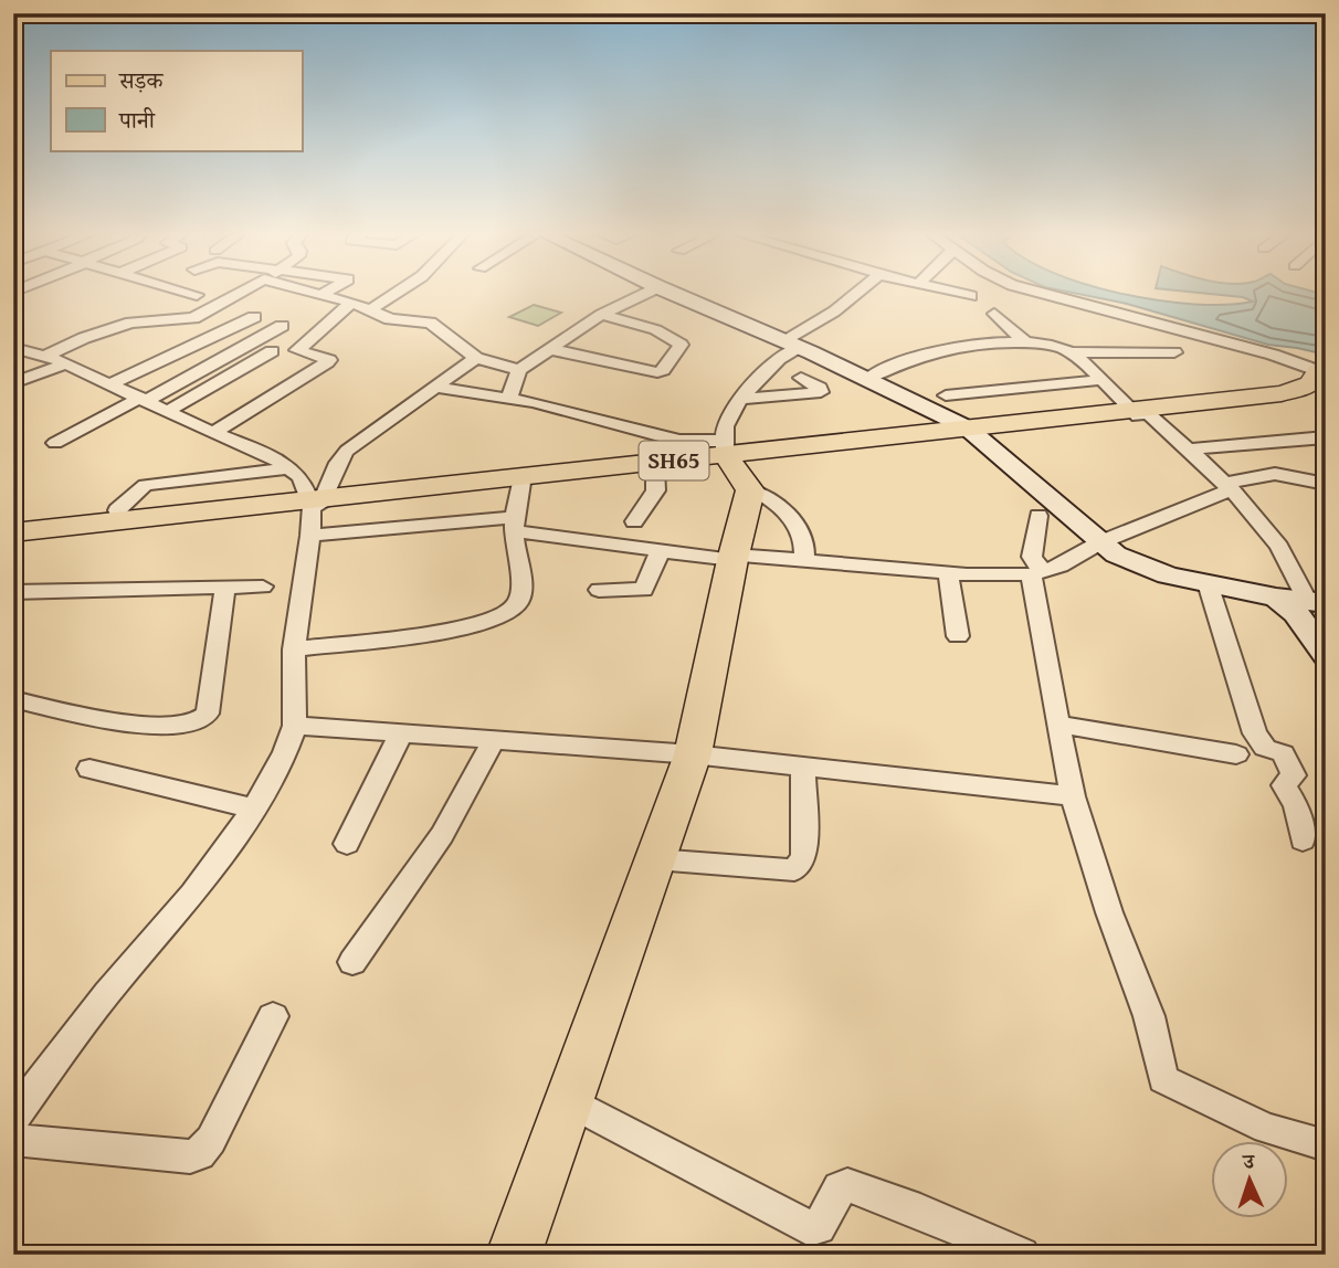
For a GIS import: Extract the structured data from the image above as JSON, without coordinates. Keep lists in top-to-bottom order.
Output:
{
  "streets": {
    "main road": ["SH65"]
  },
  "legend": ["सड़क", "पानी"],
  "north": "top"
}
